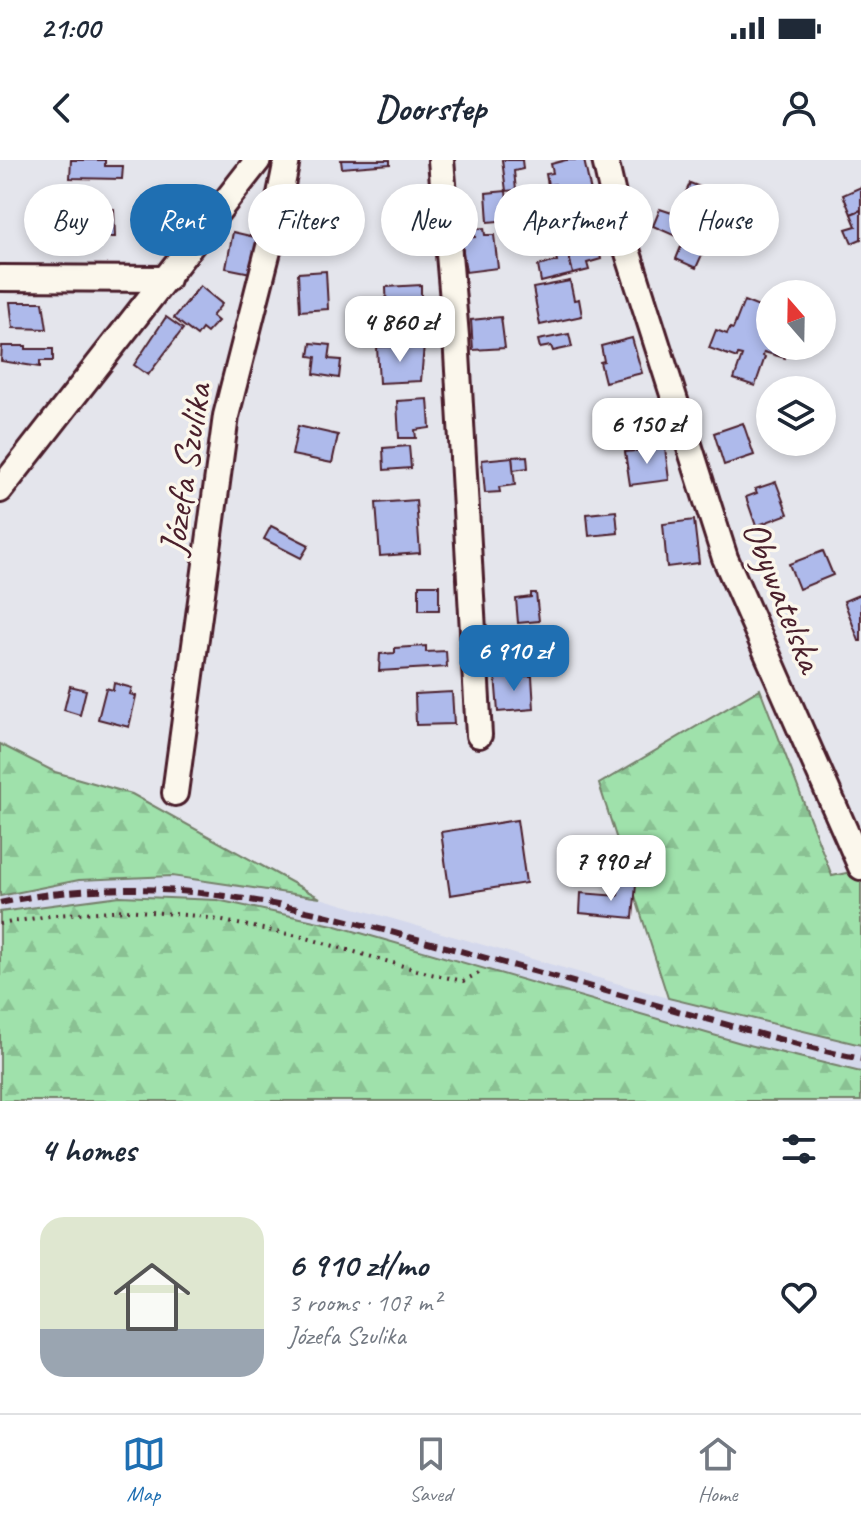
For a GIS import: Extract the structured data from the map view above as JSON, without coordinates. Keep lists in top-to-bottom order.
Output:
{
  "streets": {
    "street": ["Józefa Szulika", "Obywatelska"]
  },
  "north": "top",
  "page": {
    "status": "21:00",
    "header": "Doorstep",
    "chip": [
      "Buy",
      "Rent",
      "Filters",
      "New",
      "Apartment",
      "House"
    ],
    "price": [
      "4 860 zł",
      "6 150 zł",
      "6 910 zł",
      "7 990 zł"
    ],
    "heading": "4 homes",
    "list": [
      {
        "name": "6 910 zł/mo",
        "note": "3 rooms · 107 m² · Józefa Szulika"
      }
    ],
    "tabs": ["Map", "Saved", "Home"]
  }
}
